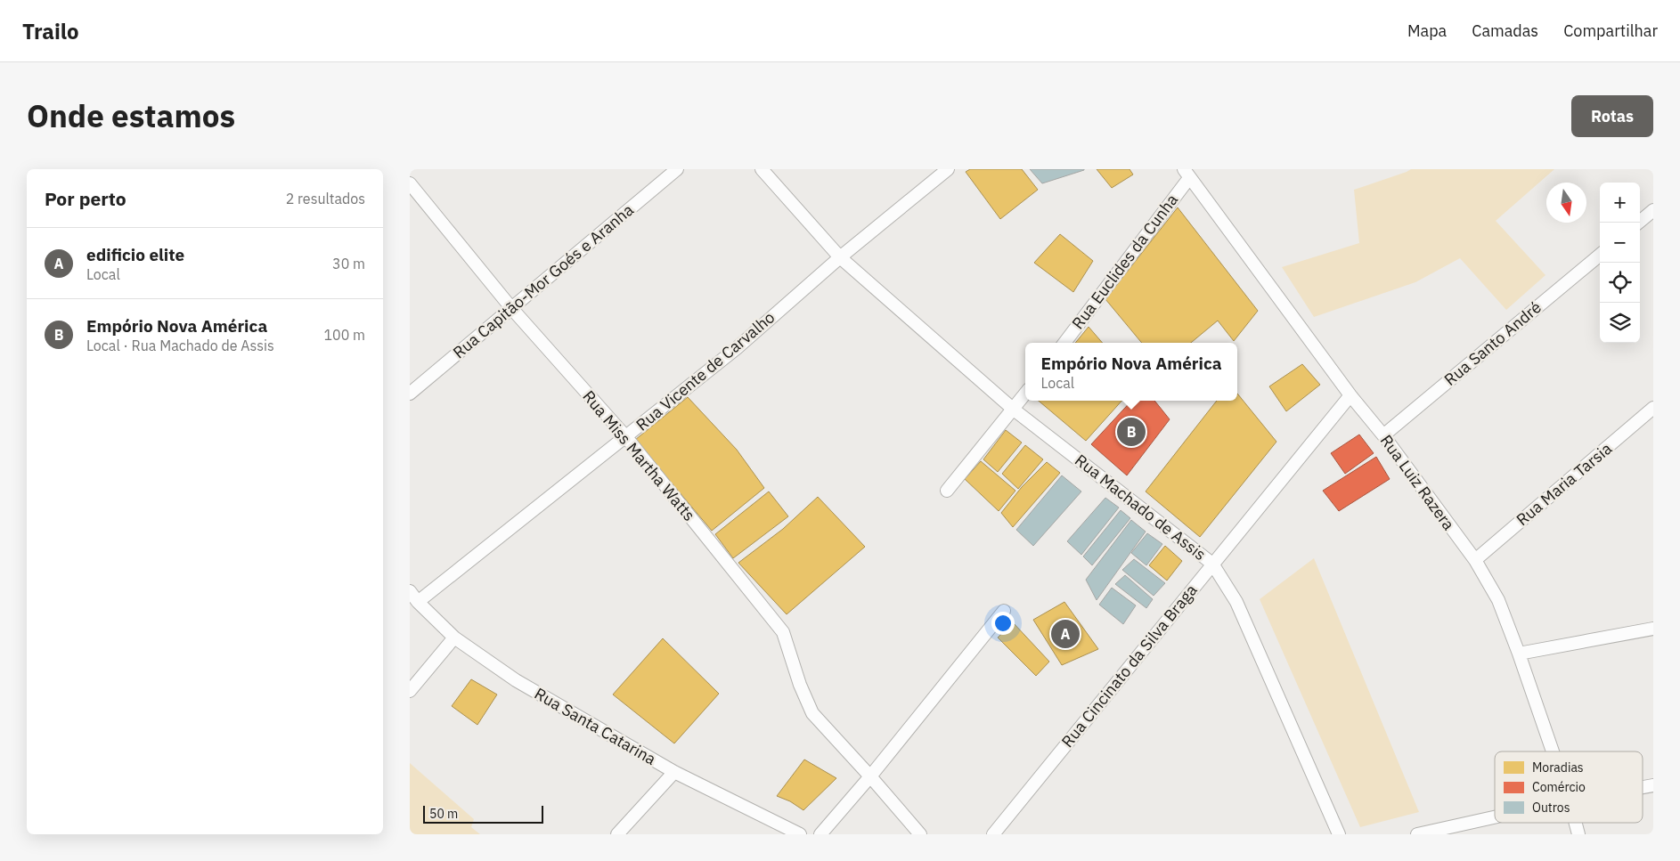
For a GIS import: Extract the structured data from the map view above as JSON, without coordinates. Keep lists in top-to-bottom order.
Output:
{
  "streets": {
    "street": [
      "Rua Euclides da Cunha",
      "Rua Capitão-Mor Goés e Aranha",
      "Rua Santo André",
      "Rua Vicente de Carvalho",
      "Rua Miss Martha Watts",
      "Rua Luiz Razera",
      "Rua Maria Tarsia",
      "Rua Machado de Assis",
      "Rua Cincinato da Silva Braga",
      "Rua Santa Catarina"
    ]
  },
  "crossings": [
    ["Rua Euclides da Cunha", "Rua Luiz Razera"],
    ["Rua Capitão-Mor Goés e Aranha", "Rua Miss Martha Watts"],
    ["Rua Santo André", "Rua Luiz Razera"],
    ["Rua Vicente de Carvalho", "Rua Miss Martha Watts"],
    ["Rua Vicente de Carvalho", "Rua Machado de Assis"],
    ["Rua Vicente de Carvalho", "Rua Santa Catarina"],
    ["Rua Luiz Razera", "Rua Maria Tarsia"],
    ["Rua Luiz Razera", "Rua Cincinato da Silva Braga"],
    ["Rua Machado de Assis", "Rua Cincinato da Silva Braga"]
  ],
  "legend": ["Moradias", "Comércio", "Outros"],
  "scale_bar": "50 m",
  "north": "bottom",
  "page": {
    "header": "Trailo",
    "nav": ["Mapa", "Camadas", "Compartilhar"],
    "title": "Onde estamos",
    "buttons": "Rotas",
    "heading": ["Por perto", "2 resultados"],
    "map_buttons": ["+", "−"],
    "list": [
      {
        "mark": "A",
        "name": "edificio elite",
        "note": "Local",
        "value": "30 m"
      },
      {
        "mark": "B",
        "name": "Empório Nova América",
        "note": "Local · Rua Machado de Assis",
        "value": "100 m"
      }
    ],
    "popup": ["Empório Nova América", "Local"],
    "pins": ["B", "A"],
    "scale": "50 m"
  }
}
